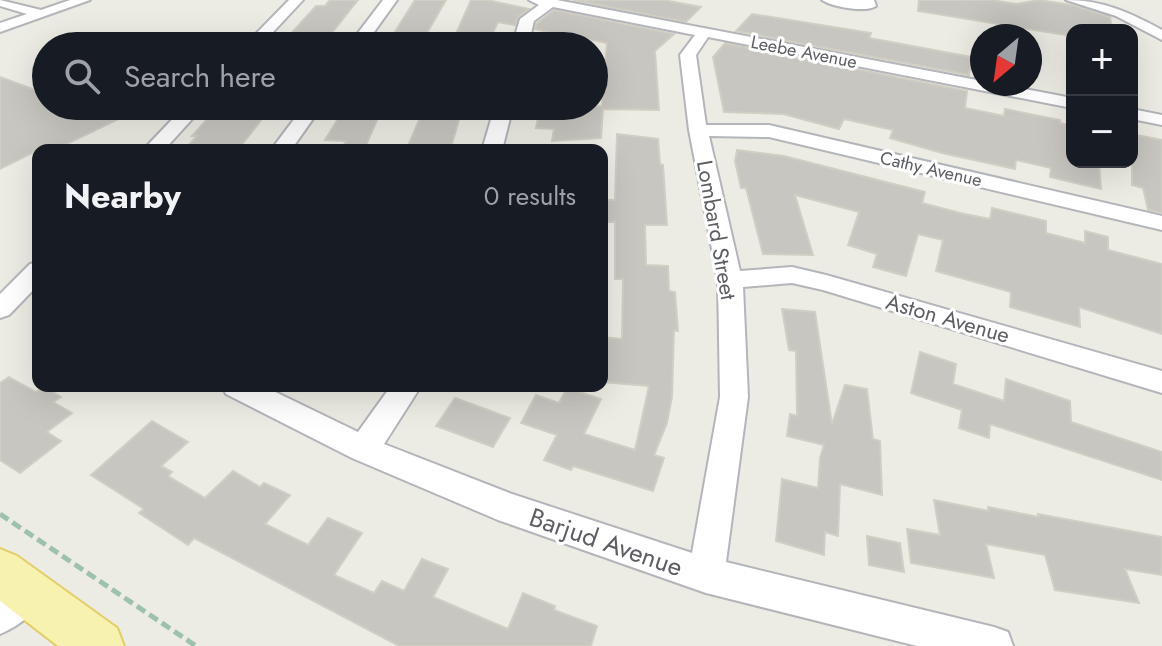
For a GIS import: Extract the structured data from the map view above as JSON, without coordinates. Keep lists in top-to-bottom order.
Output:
{
  "streets": {
    "street": [
      "Leebe Avenue",
      "Cathy Avenue",
      "Lombard Street",
      "Aston Avenue",
      "Barjud Avenue"
    ]
  },
  "crossings": [
    ["Leebe Avenue", "Lombard Street"],
    ["Cathy Avenue", "Lombard Street"],
    ["Lombard Street", "Aston Avenue"],
    ["Lombard Street", "Barjud Avenue"]
  ],
  "north": "bottom left",
  "page": {
    "map_buttons": ["+", "−"],
    "search": "Search here",
    "heading": ["Nearby", "0 results"]
  }
}
